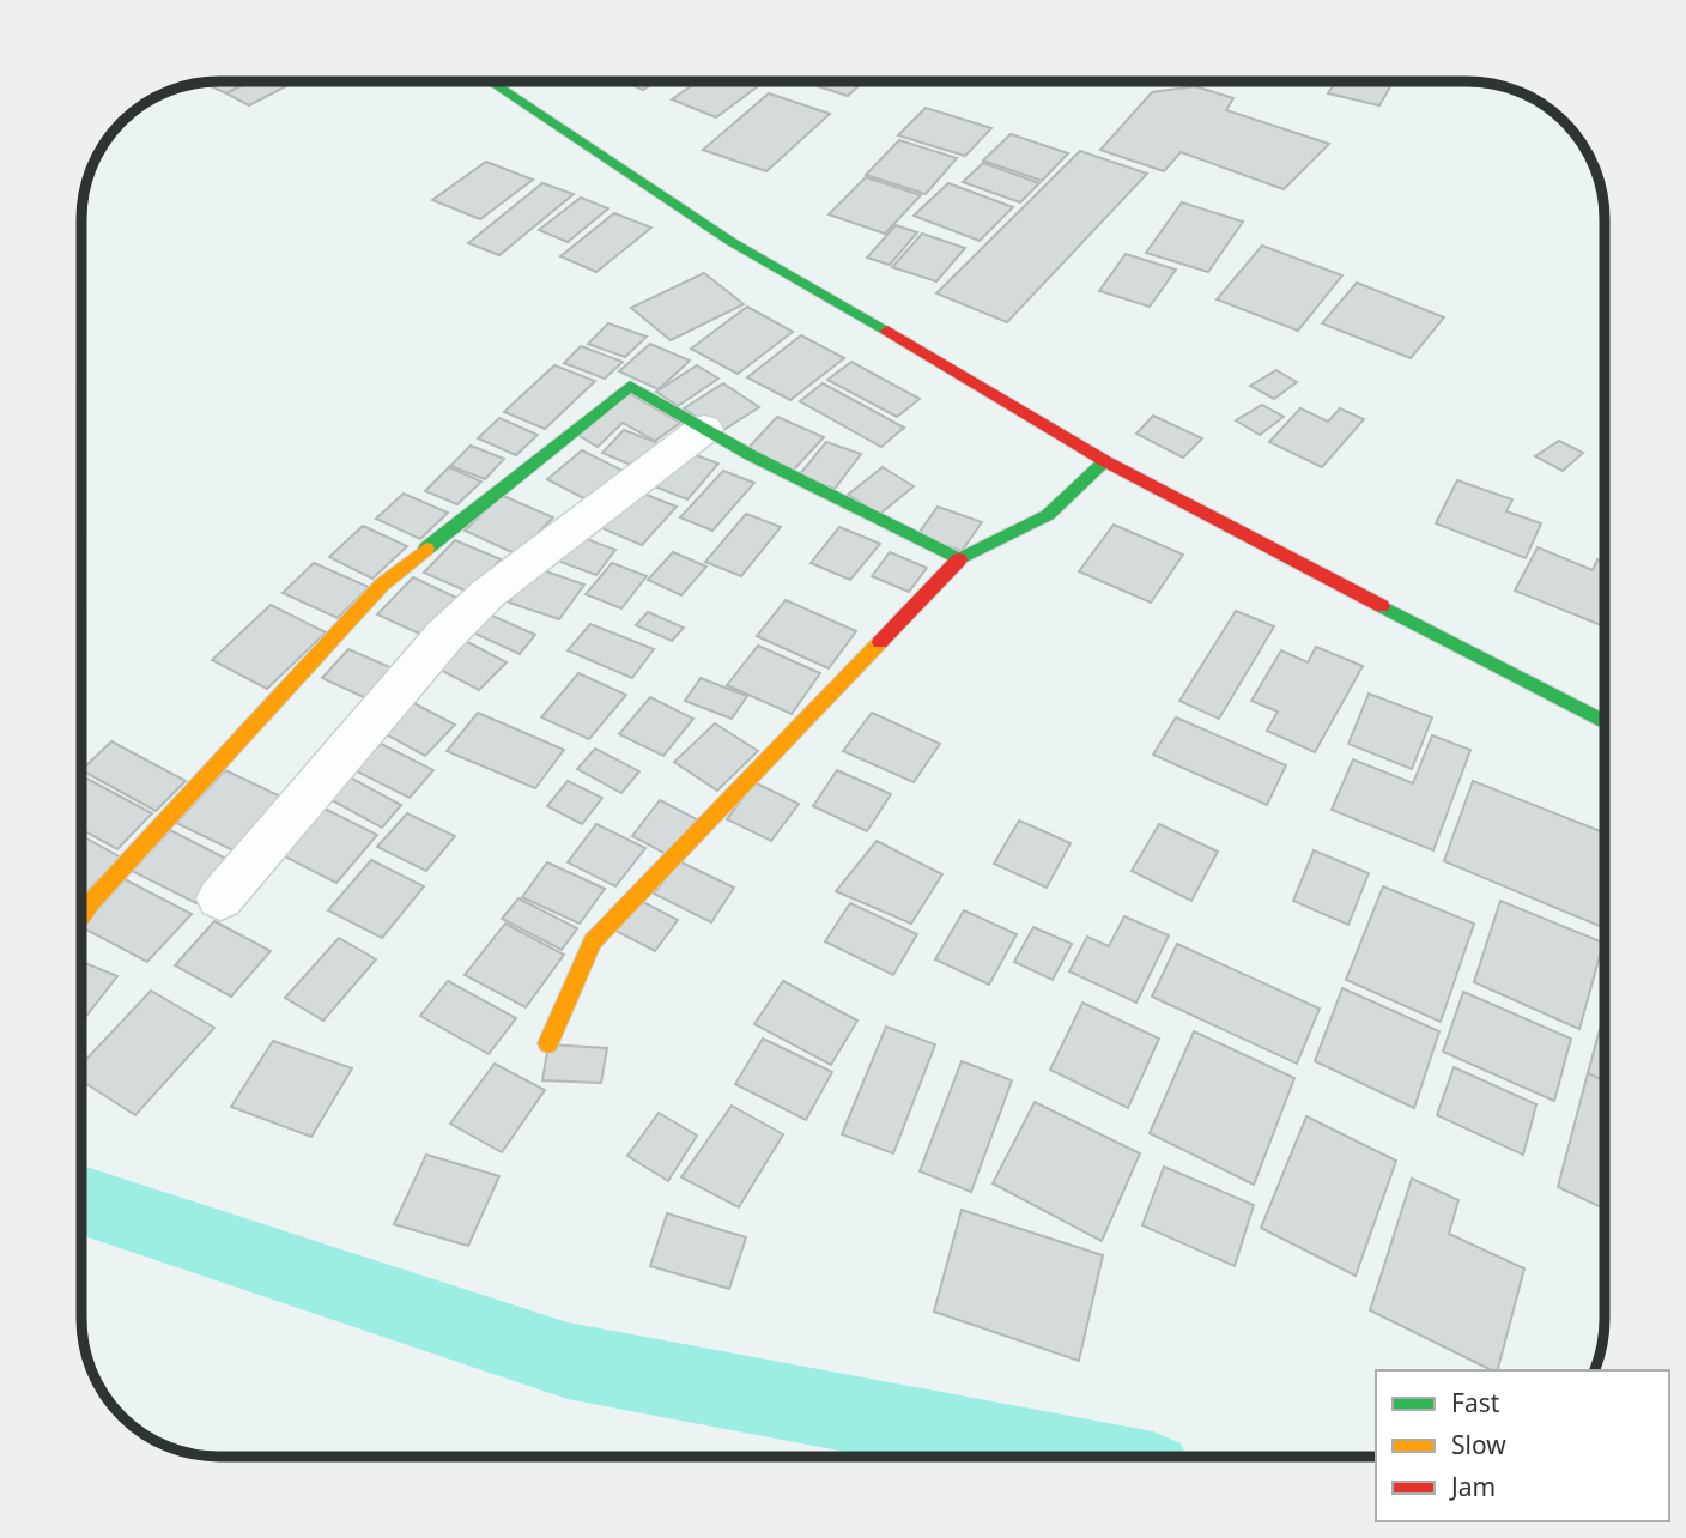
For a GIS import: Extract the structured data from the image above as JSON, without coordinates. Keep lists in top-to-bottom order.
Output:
{
  "legend": ["Fast", "Slow", "Jam"]
}
